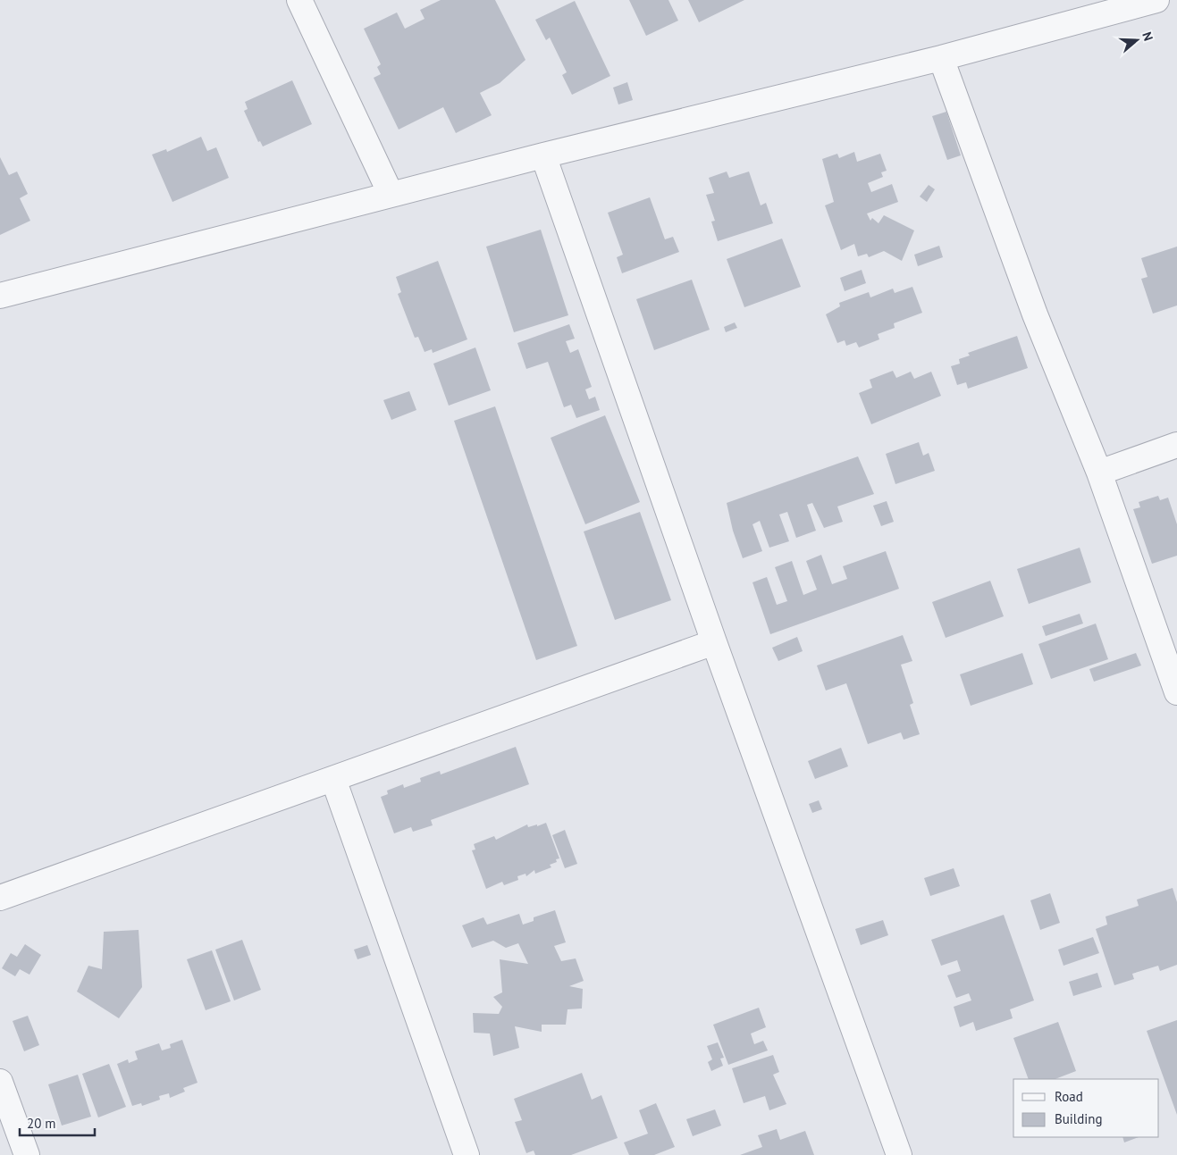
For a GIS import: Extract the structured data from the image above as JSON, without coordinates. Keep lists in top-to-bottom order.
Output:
{
  "legend": ["Road", "Building"],
  "scale_bar": "20 m",
  "north": "right"
}
